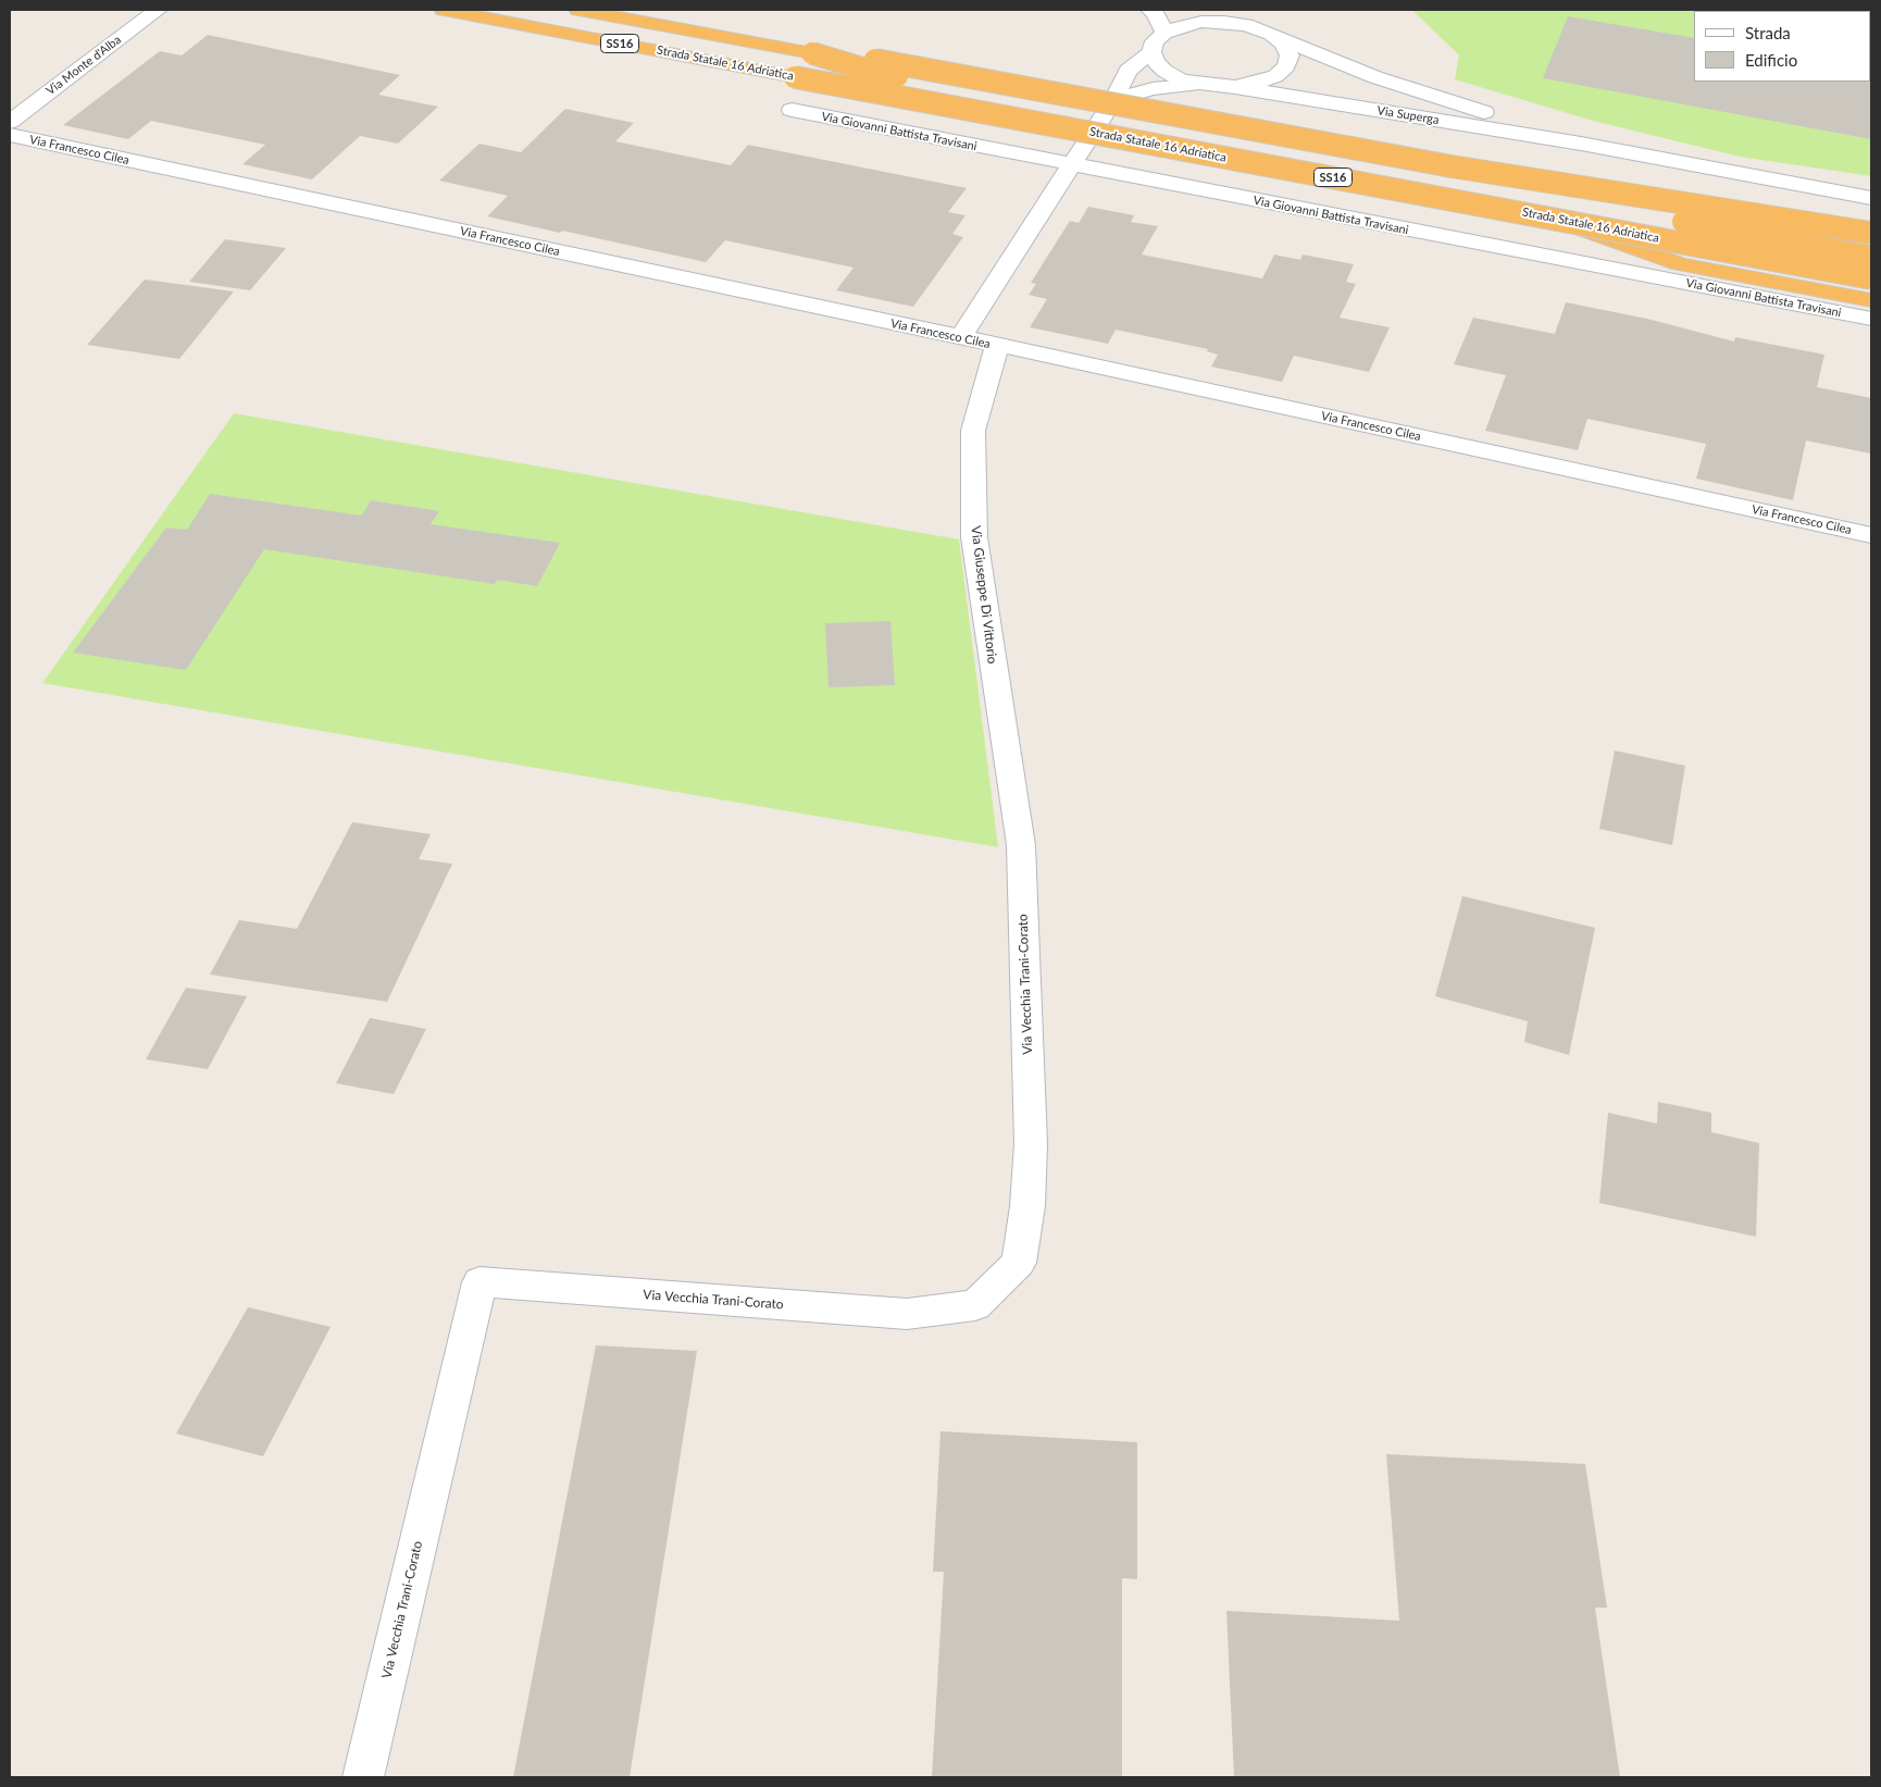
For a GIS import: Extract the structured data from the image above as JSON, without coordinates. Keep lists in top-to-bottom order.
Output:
{
  "streets": {
    "highway": ["SS16", "Strada Statale 16 Adriatica"],
    "street": [
      "Via Monte d'Alba",
      "Via Superga",
      "Via Giovanni Battista Travisani",
      "Via Francesco Cilea",
      "Via Giuseppe Di Vittorio",
      "Via Vecchia Trani-Corato"
    ]
  },
  "crossings": [
    ["SS16", "Strada Statale 16 Adriatica"],
    ["Via Francesco Cilea", "Via Giuseppe Di Vittorio"],
    ["Via Giuseppe Di Vittorio", "Via Vecchia Trani-Corato"]
  ],
  "legend": ["Strada", "Edificio"]
}
